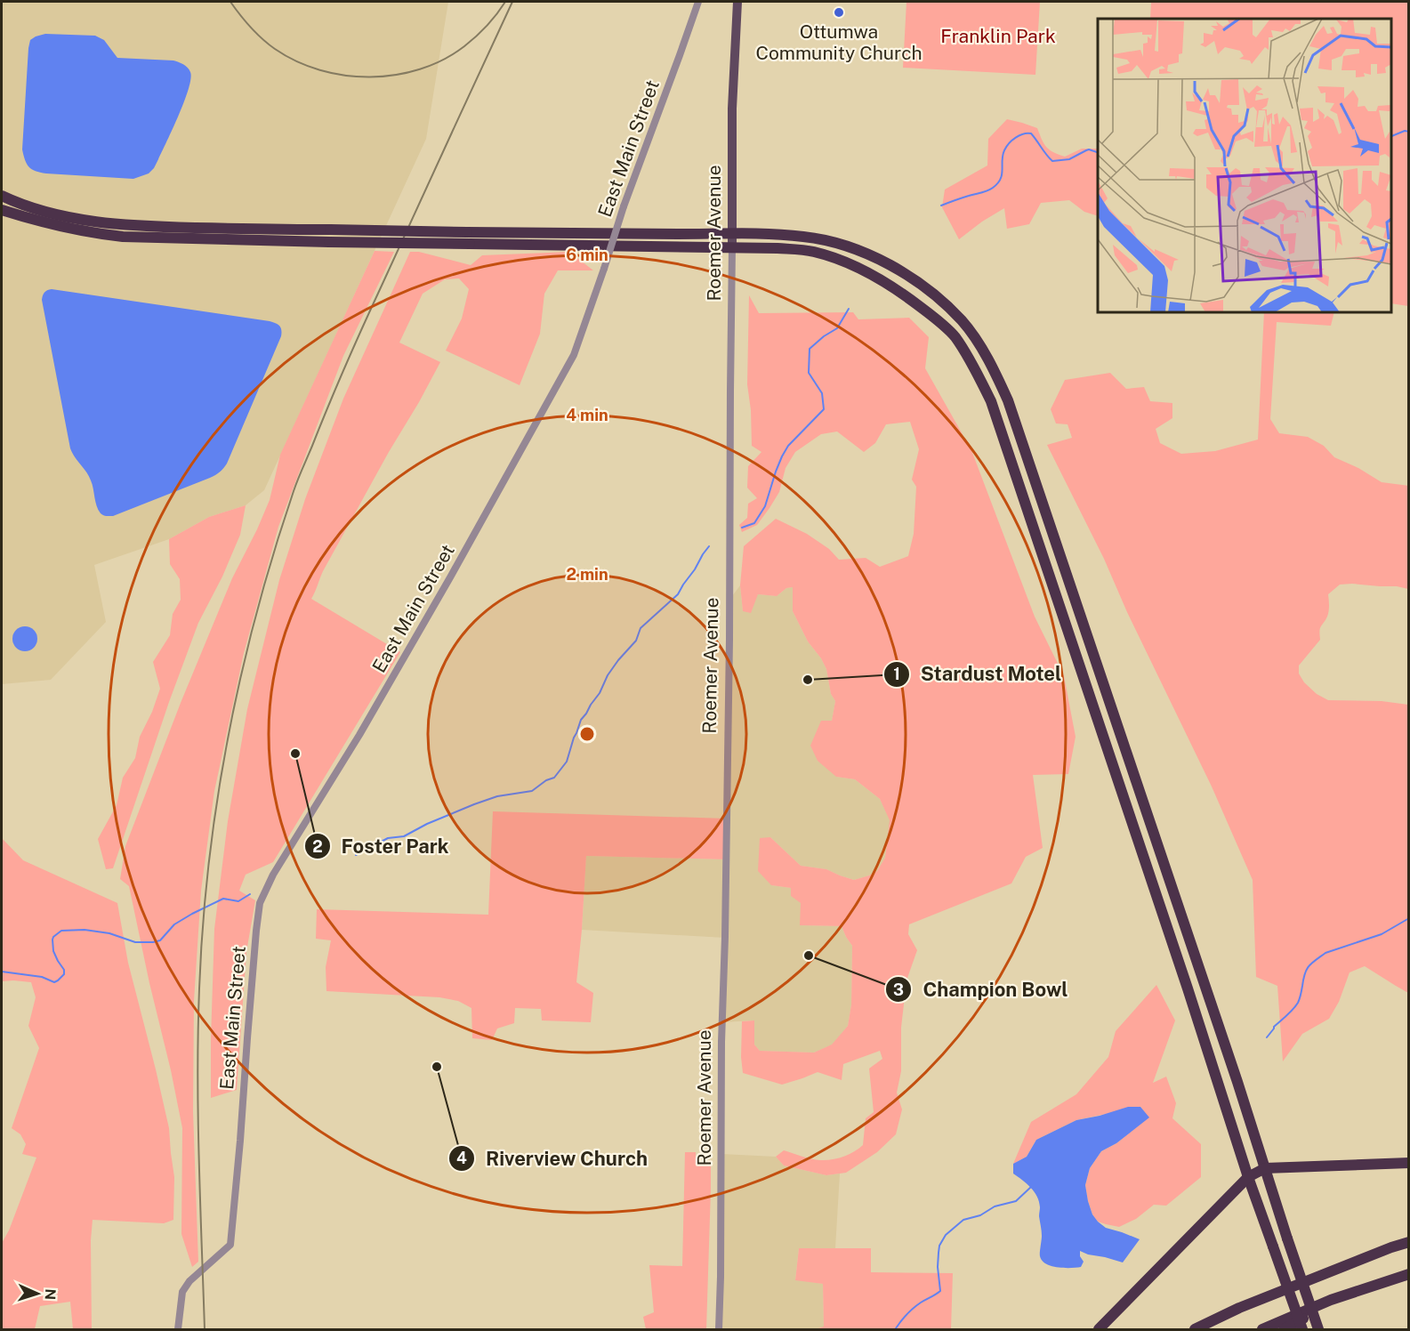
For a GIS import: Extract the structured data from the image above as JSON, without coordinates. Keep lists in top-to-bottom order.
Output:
{
  "streets": {
    "main road": ["Roemer Avenue"],
    "street": ["East Main Street"]
  },
  "parks": ["Franklin Park"],
  "places": [
    "Ottumwa Community Church",
    "Stardust Motel",
    "Foster Park",
    "Champion Bowl",
    "Riverview Church"
  ],
  "north": "right",
  "rings": ["6 min", "4 min", "2 min"]
}
